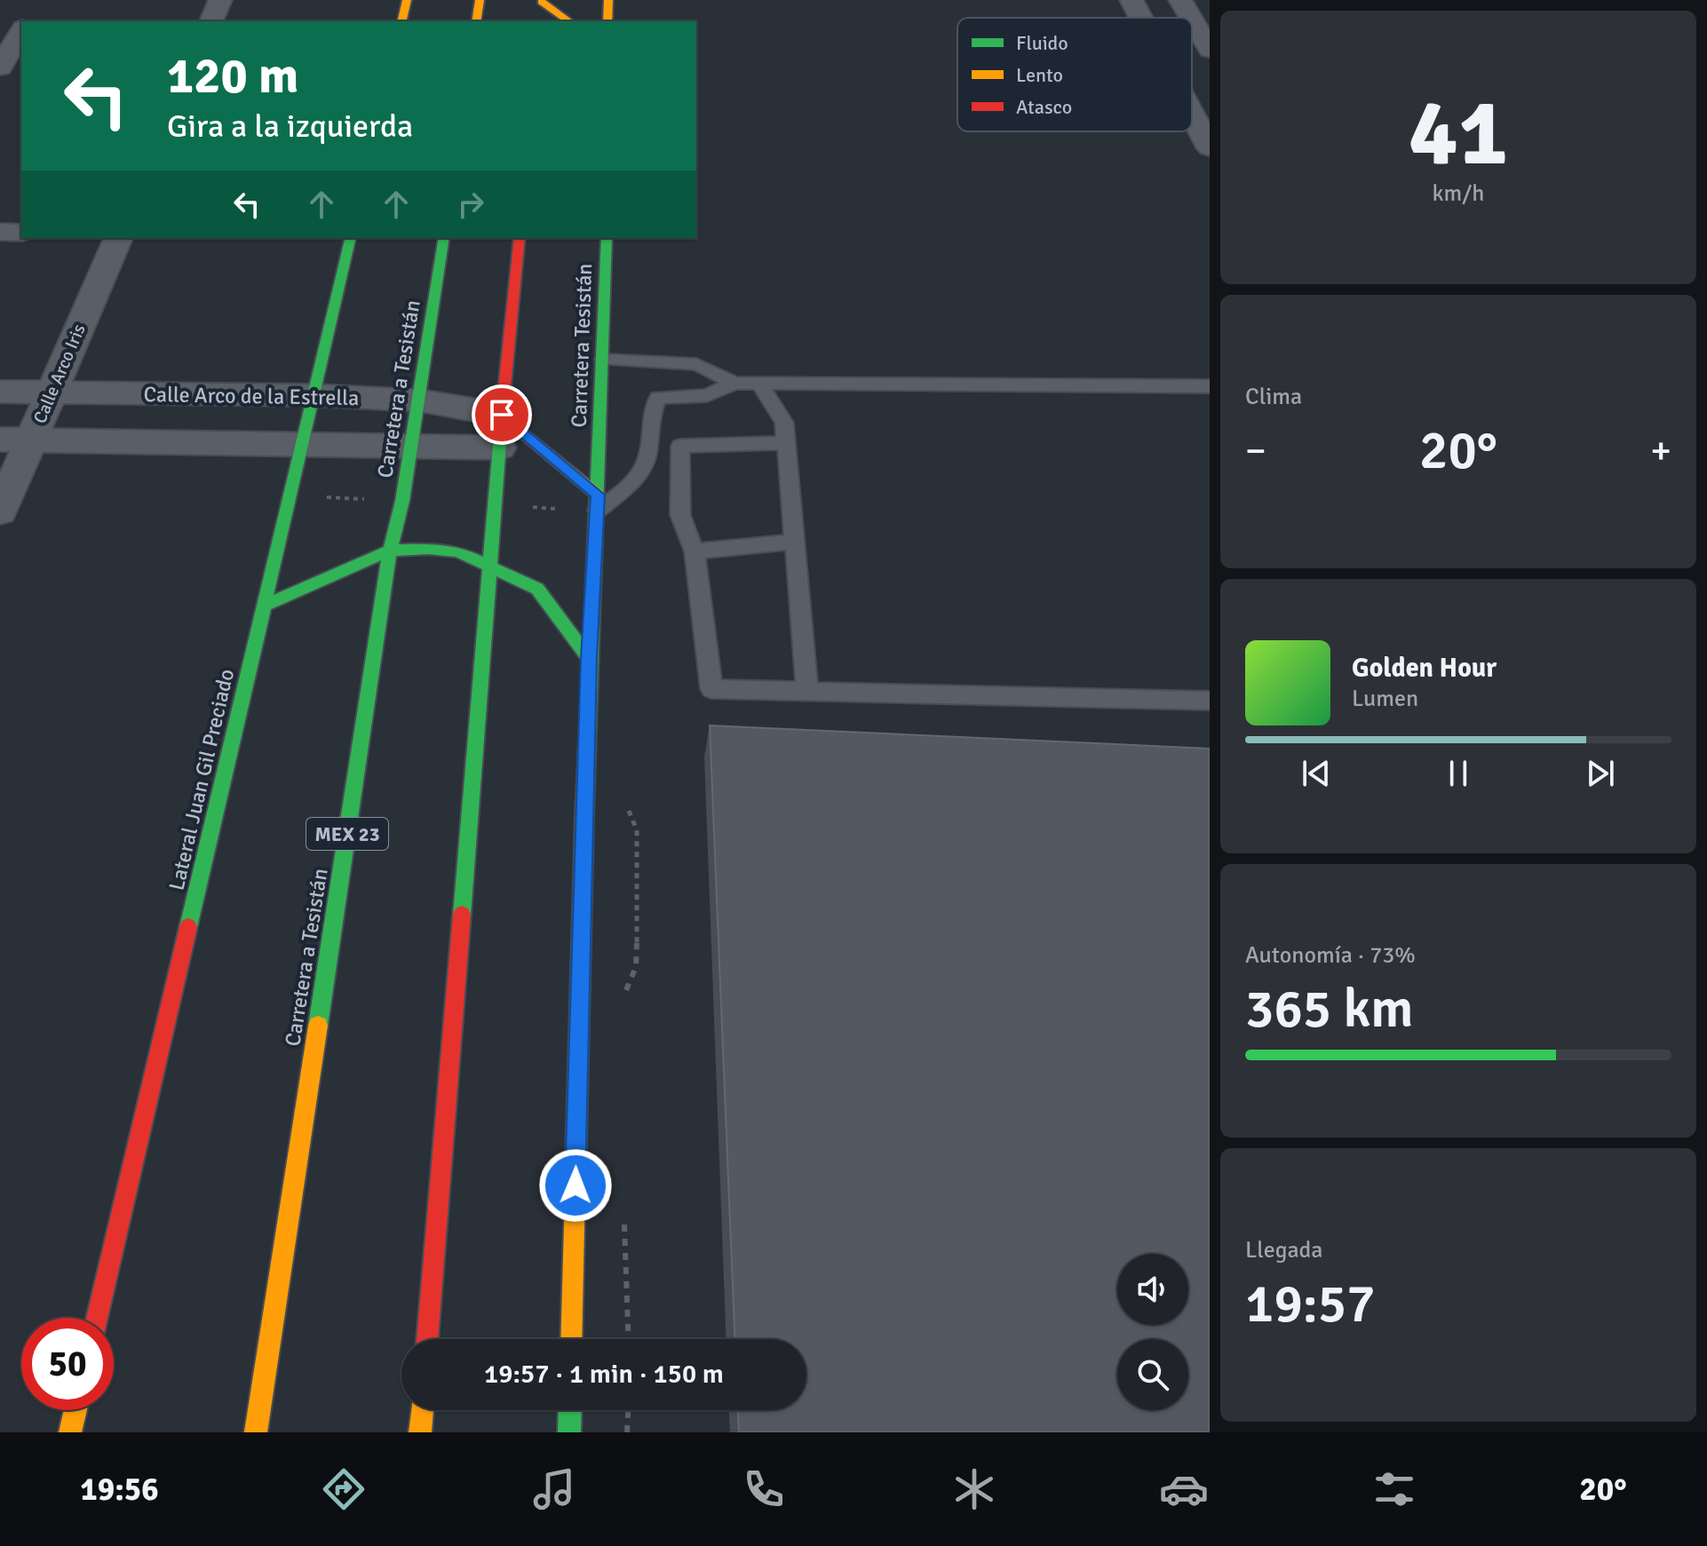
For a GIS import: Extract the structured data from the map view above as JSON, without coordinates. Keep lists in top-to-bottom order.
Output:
{
  "streets": {
    "main road": [
      "Carretera Tesistán",
      "Carretera a Tesistán",
      "Lateral Juan Gil Preciado",
      "MEX 23"
    ],
    "street": ["Calle Arco Iris", "Calle Arco de la Estrella"]
  },
  "crossings": [
    ["Calle Arco Iris", "Calle Arco de la Estrella"],
    ["Carretera a Tesistán", "Calle Arco de la Estrella"],
    ["Calle Arco de la Estrella", "Lateral Juan Gil Preciado"]
  ],
  "legend": ["Fluido", "Lento", "Atasco"],
  "page": {
    "tile": [
      ["41", "km/h"],
      "Clima",
      ["Autonomía · 73%", "365 km"],
      ["Llegada", "19:57"]
    ],
    "turn": ["120 m", "Gira a la izquierda"],
    "heat": ["−", "20°", "+"],
    "song": ["Golden Hour", "Lumen"],
    "limit": "50",
    "trip": "19:57 · 1 min · 150 m",
    "tabs": ["19:56", "20°"]
  }
}
